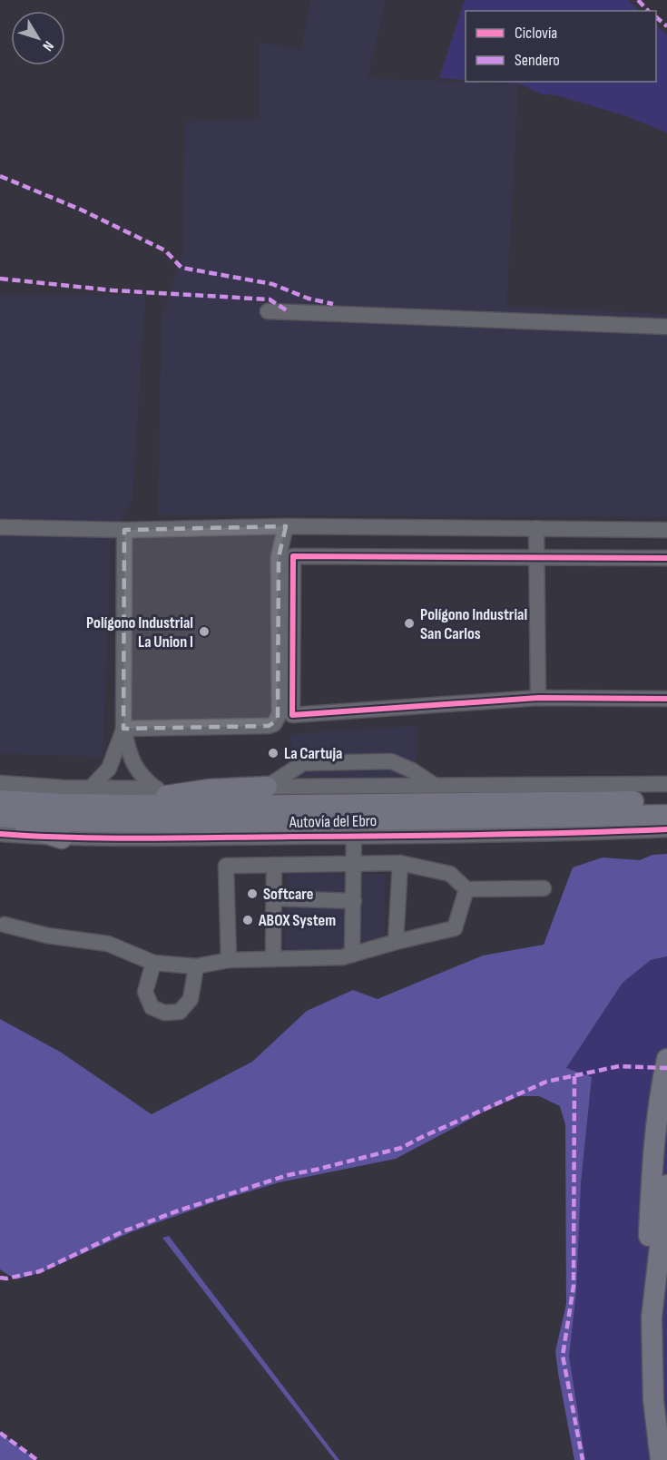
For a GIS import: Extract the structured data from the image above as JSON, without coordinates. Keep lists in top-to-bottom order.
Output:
{
  "streets": {
    "highway": ["Autovía del Ebro"]
  },
  "places": [
    "Polígono Industrial San Carlos",
    "Polígono Industrial La Union I",
    "La Cartuja",
    "Softcare",
    "ABOX System"
  ],
  "legend": ["Ciclovía", "Sendero"],
  "north": "bottom right"
}
